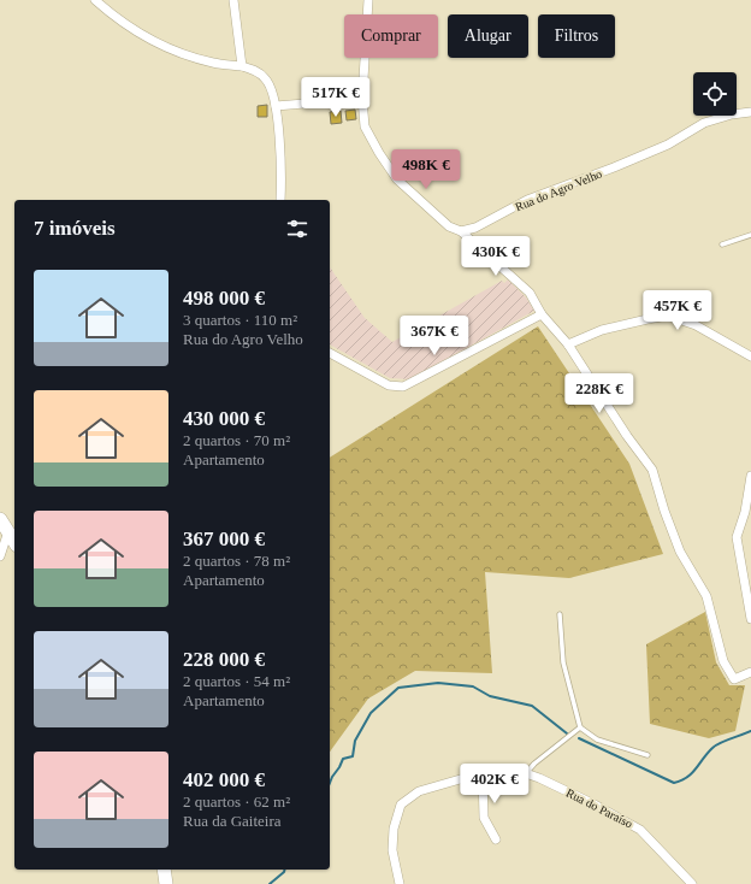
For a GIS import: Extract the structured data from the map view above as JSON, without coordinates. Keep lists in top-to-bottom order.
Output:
{
  "streets": {
    "street": ["Rua do Agro Velho", "Rua do Paraíso"]
  },
  "page": {
    "chip": ["Comprar", "Alugar", "Filtros"],
    "price": [
      "517K €",
      "498K €",
      "430K €",
      "457K €",
      "367K €",
      "228K €",
      "402K €"
    ],
    "heading": "7 imóveis",
    "list": [
      {
        "name": "498 000 €",
        "note": "3 quartos · 110 m² · Rua do Agro Velho"
      },
      {
        "name": "430 000 €",
        "note": "2 quartos · 70 m² · Apartamento"
      },
      {
        "name": "367 000 €",
        "note": "2 quartos · 78 m² · Apartamento"
      },
      {
        "name": "228 000 €",
        "note": "2 quartos · 54 m² · Apartamento"
      },
      {
        "name": "402 000 €",
        "note": "2 quartos · 62 m² · Rua da Gaiteira"
      }
    ]
  }
}
